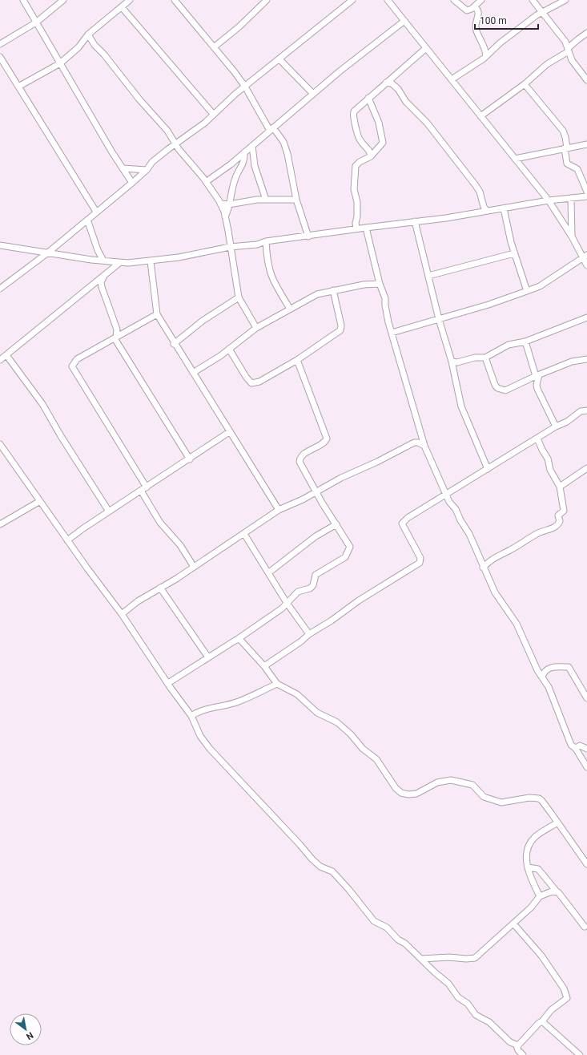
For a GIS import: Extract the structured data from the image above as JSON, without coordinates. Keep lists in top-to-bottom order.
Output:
{
  "scale_bar": "100 m",
  "north": "bottom right"
}
